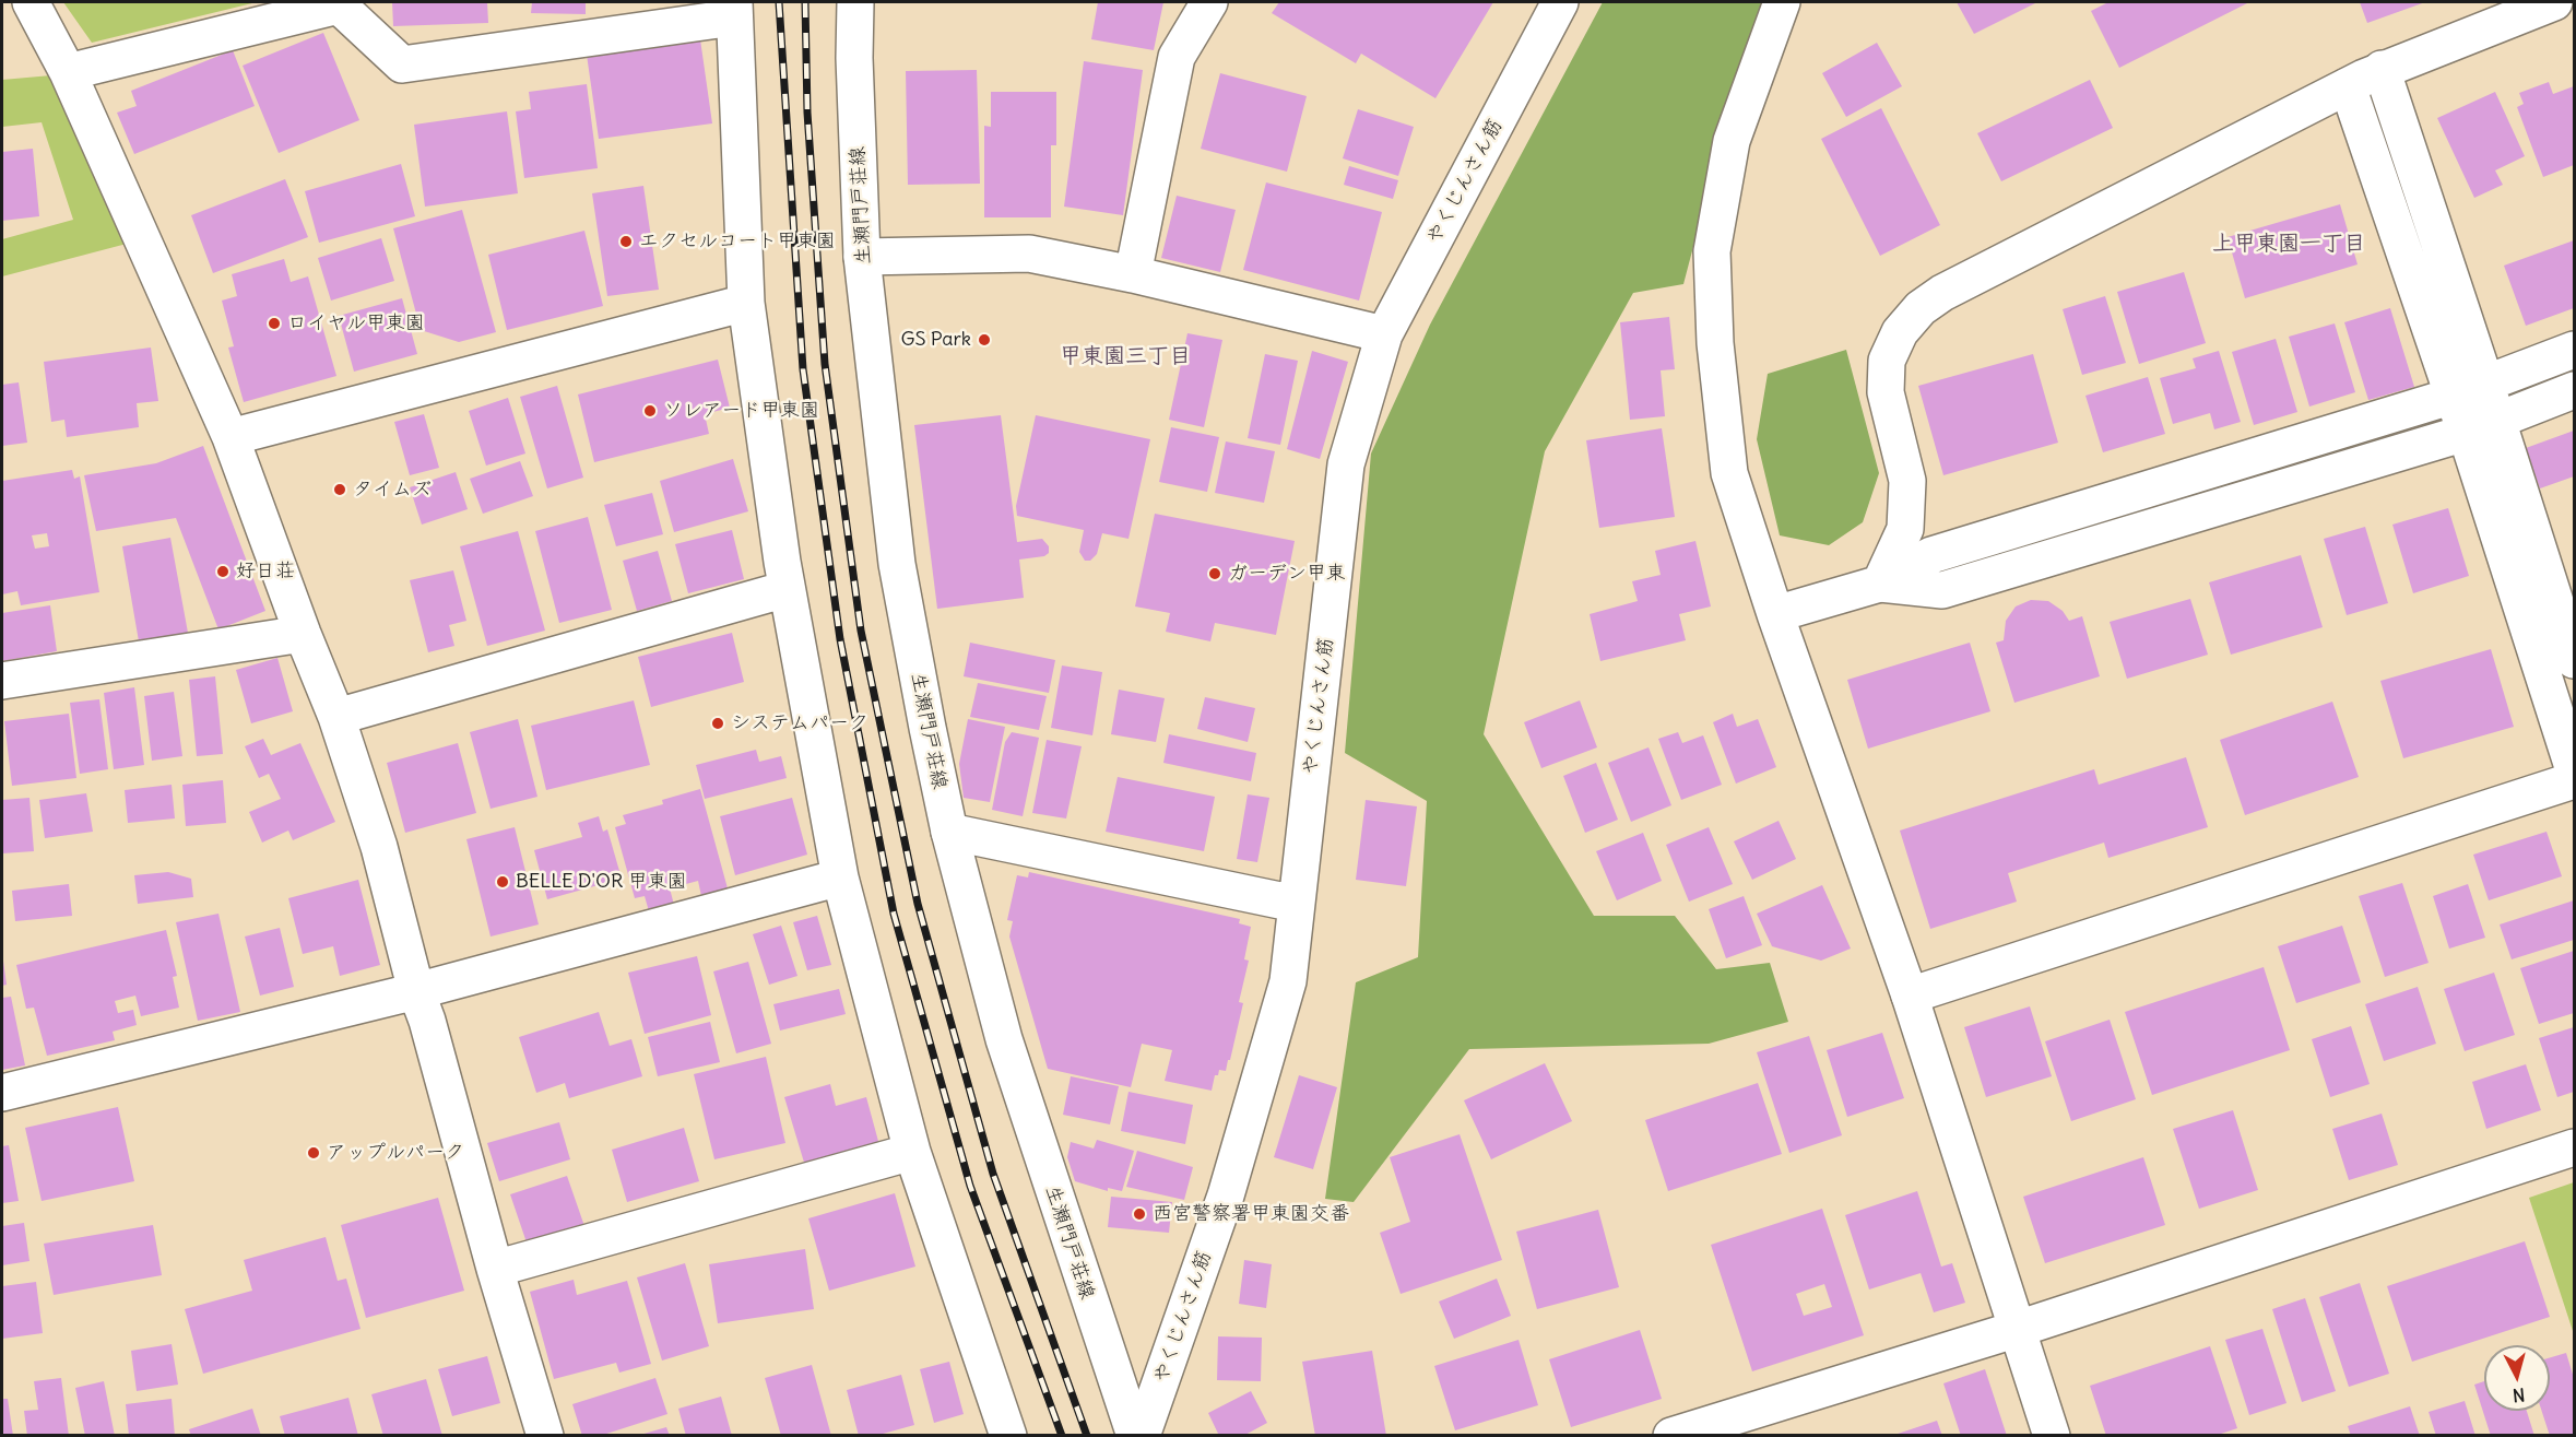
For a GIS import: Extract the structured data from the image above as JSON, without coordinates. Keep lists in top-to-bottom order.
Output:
{
  "streets": {
    "street": ["やくじんさん筋", "生瀬門戸荘線"]
  },
  "districts": ["上甲東園一丁目", "甲東園三丁目"],
  "places": [
    "エクセルコート甲東園",
    "ロイヤル甲東園",
    "GS Park",
    "ソレアード甲東園",
    "タイムズ",
    "好日荘",
    "ガーデン甲東",
    "システムパーク",
    "BELLE D'OR 甲東園",
    "アップルパーク",
    "西宮警察署甲東園交番"
  ],
  "north": "bottom"
}
